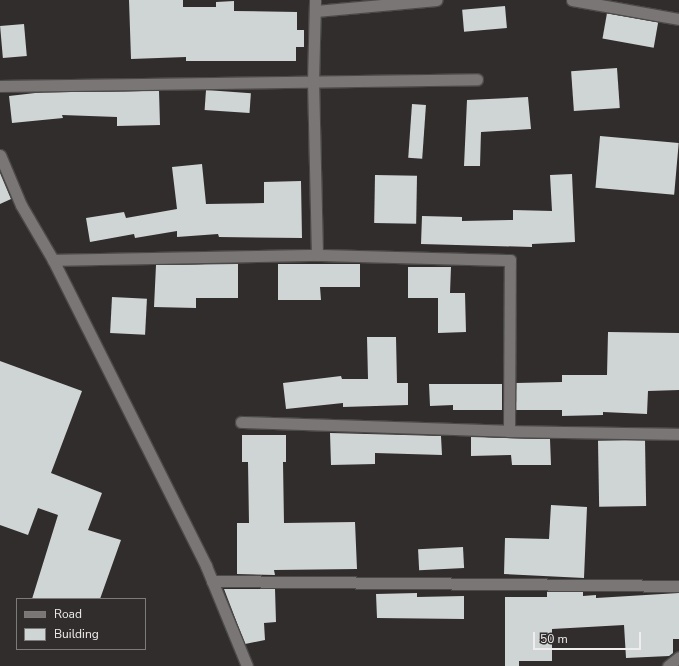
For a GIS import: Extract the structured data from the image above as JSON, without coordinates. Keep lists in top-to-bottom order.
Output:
{
  "legend": ["Road", "Building"],
  "scale_bar": "50 m"
}
